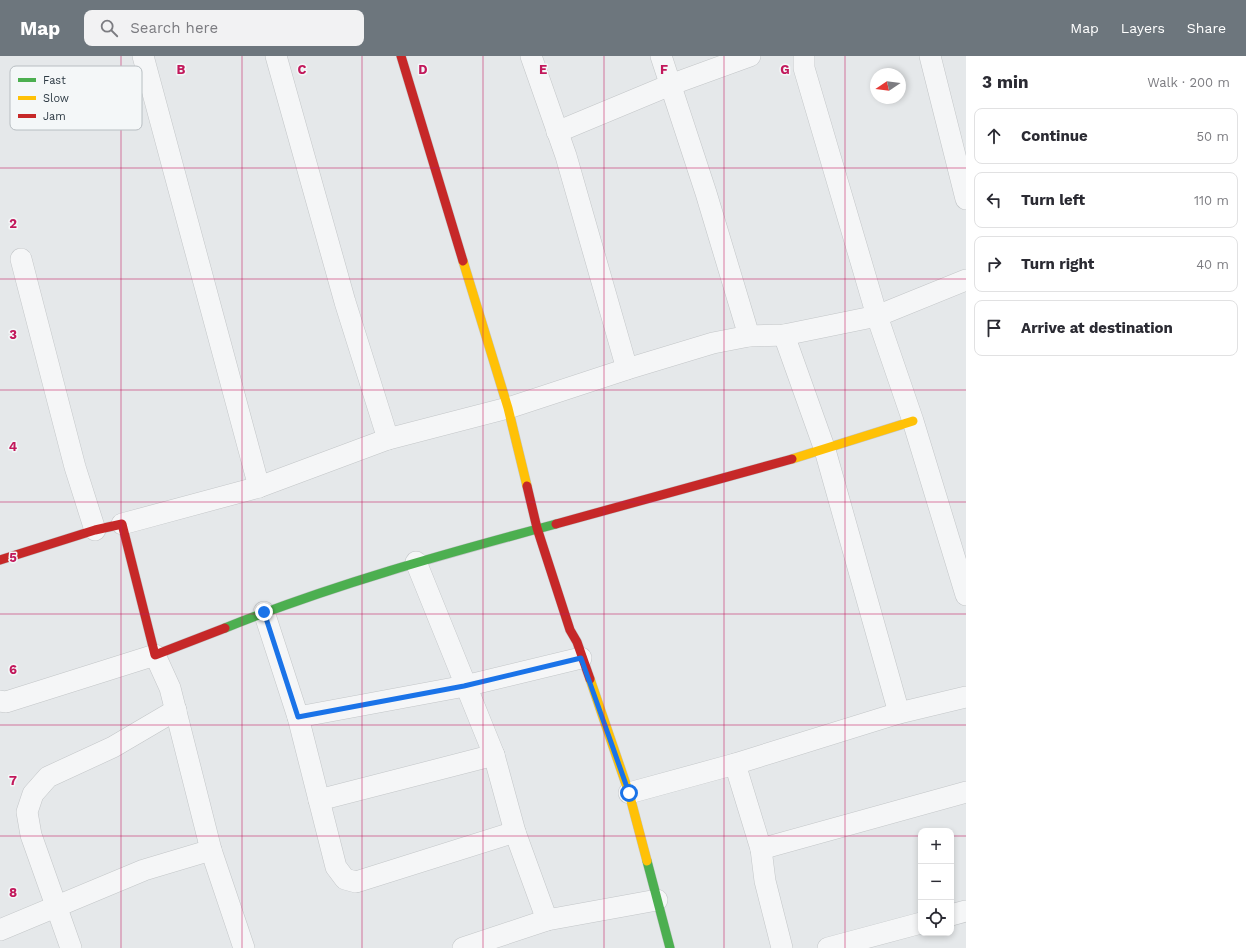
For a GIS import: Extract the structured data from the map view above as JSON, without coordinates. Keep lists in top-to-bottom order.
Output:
{
  "legend": ["Fast", "Slow", "Jam"],
  "north": "left",
  "page": {
    "header": "Map",
    "search": "Search here",
    "nav": ["Map", "Layers", "Share"],
    "heading": ["3 min", "Walk · 200 m"],
    "list": [
      ["Continue", "50 m"],
      ["Turn left", "110 m"],
      ["Turn right", "40 m"],
      "Arrive at destination"
    ],
    "map_buttons": ["+", "−"]
  },
  "grid": {
    "columns": [
      "B",
      "C",
      "D",
      "E",
      "F",
      "G"
    ],
    "rows": [
      "2",
      "3",
      "4",
      "5",
      "6",
      "7",
      "8"
    ]
  }
}
